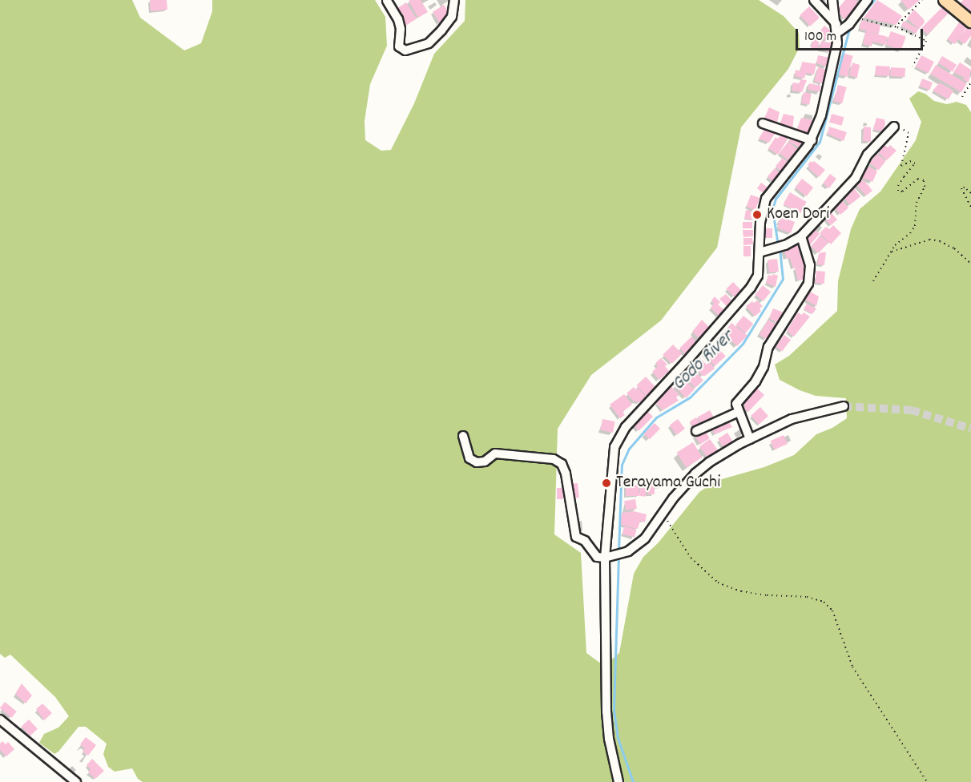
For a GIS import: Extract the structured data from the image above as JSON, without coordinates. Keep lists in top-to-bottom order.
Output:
{
  "water": ["Godo River"],
  "places": ["Koen Dori", "Terayama Guchi"],
  "scale_bar": "100 m"
}
